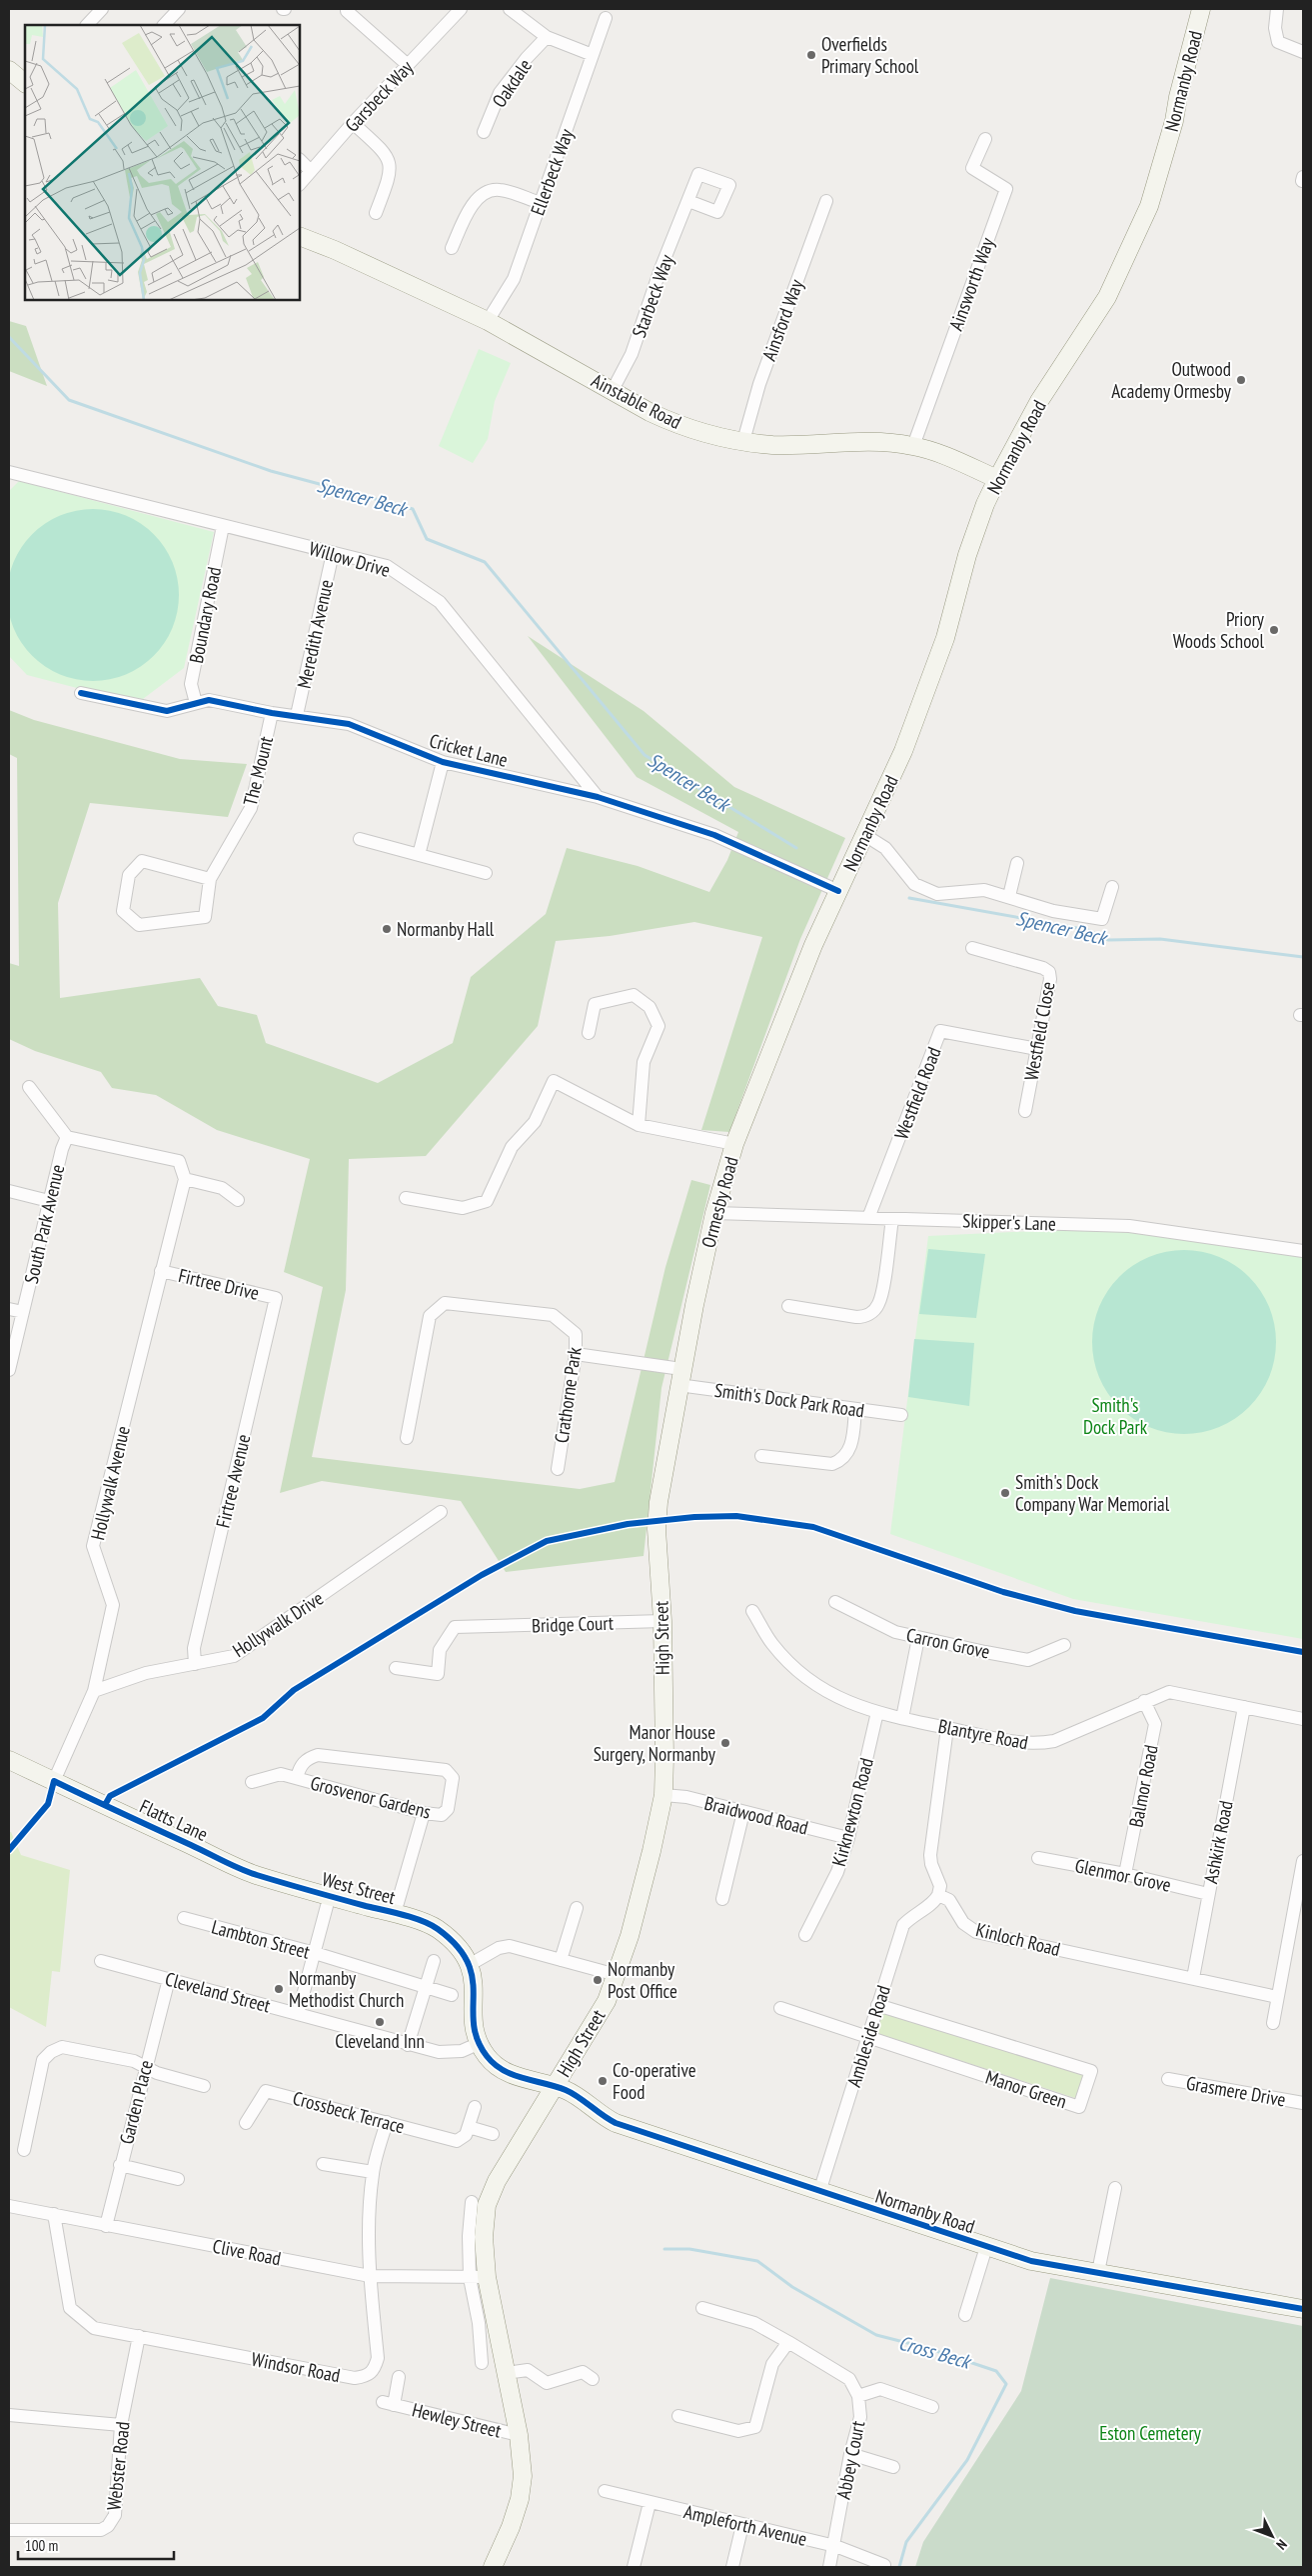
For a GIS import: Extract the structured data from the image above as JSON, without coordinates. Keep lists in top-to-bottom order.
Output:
{
  "streets": {
    "main road": [
      "Normanby Road",
      "Ainstable Road",
      "Ormesby Road",
      "High Street",
      "Flatts Lane",
      "West Street"
    ],
    "street": [
      "Oakdale",
      "Garsbeck Way",
      "Ellerbeck Way",
      "Ainsworth Way",
      "Starbeck Way",
      "Ainsford Way",
      "Willow Drive",
      "Boundary Road",
      "Meredith Avenue",
      "Cricket Lane",
      "The Mount",
      "Westfield Close",
      "Westfield Road",
      "Skipper's Lane",
      "South Park Avenue",
      "Firtree Drive",
      "Crathorne Park",
      "Smith's Dock Park Road",
      "Firtree Avenue",
      "Hollywalk Avenue",
      "Hollywalk Drive",
      "Bridge Court",
      "Carron Grove",
      "Blantyre Road",
      "Balmor Road",
      "Grosvenor Gardens",
      "Kirknewton Road",
      "Braidwood Road",
      "Ashkirk Road",
      "Glenmor Grove",
      "Lambton Street",
      "Kinloch Road",
      "Cleveland Street",
      "Ambleside Road",
      "Manor Green",
      "Grasmere Drive",
      "Garden Place",
      "Crossbeck Terrace",
      "Clive Road",
      "Windsor Road",
      "Hewley Street",
      "Abbey Court",
      "Webster Road",
      "Ampleforth Avenue"
    ]
  },
  "crossings": [
    ["Normanby Road", "Ainstable Road"],
    ["Normanby Road", "Cricket Lane"],
    ["Normanby Road", "Ormesby Road"],
    ["Normanby Road", "High Street"],
    ["Normanby Road", "Ambleside Road"],
    ["Ellerbeck Way", "Ainstable Road"],
    ["Ainsworth Way", "Ainstable Road"],
    ["Starbeck Way", "Ainstable Road"],
    ["Ainsford Way", "Ainstable Road"],
    ["Willow Drive", "Boundary Road"],
    ["Willow Drive", "Meredith Avenue"],
    ["Willow Drive", "Cricket Lane"],
    ["Boundary Road", "Cricket Lane"],
    ["Meredith Avenue", "Cricket Lane"],
    ["Cricket Lane", "The Mount"],
    ["Cricket Lane", "Ormesby Road"],
    ["Westfield Close", "Westfield Road"],
    ["Westfield Road", "Skipper's Lane"],
    ["Ormesby Road", "Skipper's Lane"],
    ["Ormesby Road", "Smith's Dock Park Road"],
    ["Ormesby Road", "High Street"],
    ["Firtree Drive", "Firtree Avenue"],
    ["Firtree Drive", "Hollywalk Avenue"],
    ["Crathorne Park", "Smith's Dock Park Road"],
    ["Firtree Avenue", "Hollywalk Drive"],
    ["Hollywalk Avenue", "Hollywalk Drive"],
    ["Hollywalk Avenue", "Flatts Lane"],
    ["Bridge Court", "High Street"],
    ["High Street", "Braidwood Road"],
    ["High Street", "Clive Road"],
    ["High Street", "Hewley Street"],
    ["Blantyre Road", "Balmor Road"],
    ["Blantyre Road", "Kirknewton Road"],
    ["Blantyre Road", "Ashkirk Road"],
    ["Balmor Road", "Glenmor Grove"],
    ["Kirknewton Road", "Braidwood Road"],
    ["Flatts Lane", "West Street"],
    ["Ashkirk Road", "Glenmor Grove"],
    ["Ashkirk Road", "Kinloch Road"],
    ["Kinloch Road", "Ambleside Road"],
    ["Cleveland Street", "Garden Place"],
    ["Ambleside Road", "Manor Green"],
    ["Garden Place", "Clive Road"],
    ["Crossbeck Terrace", "Windsor Road"],
    ["Clive Road", "Windsor Road"],
    ["Windsor Road", "Webster Road"],
    ["Abbey Court", "Ampleforth Avenue"]
  ],
  "water": ["Spencer Beck", "Cross Beck"],
  "parks": ["Smith's Dock Park", "Eston Cemetery"],
  "places": [
    "Overfields Primary School",
    "Outwood Academy Ormesby",
    "Priory Woods School",
    "Normanby Hall",
    "Smith's Dock Company War Memorial",
    "Manor House Surgery, Normanby",
    "Normanby Post Office",
    "Normanby Methodist Church",
    "Cleveland Inn",
    "Co-operative Food"
  ],
  "scale_bar": "100 m",
  "north": "bottom right"
}
